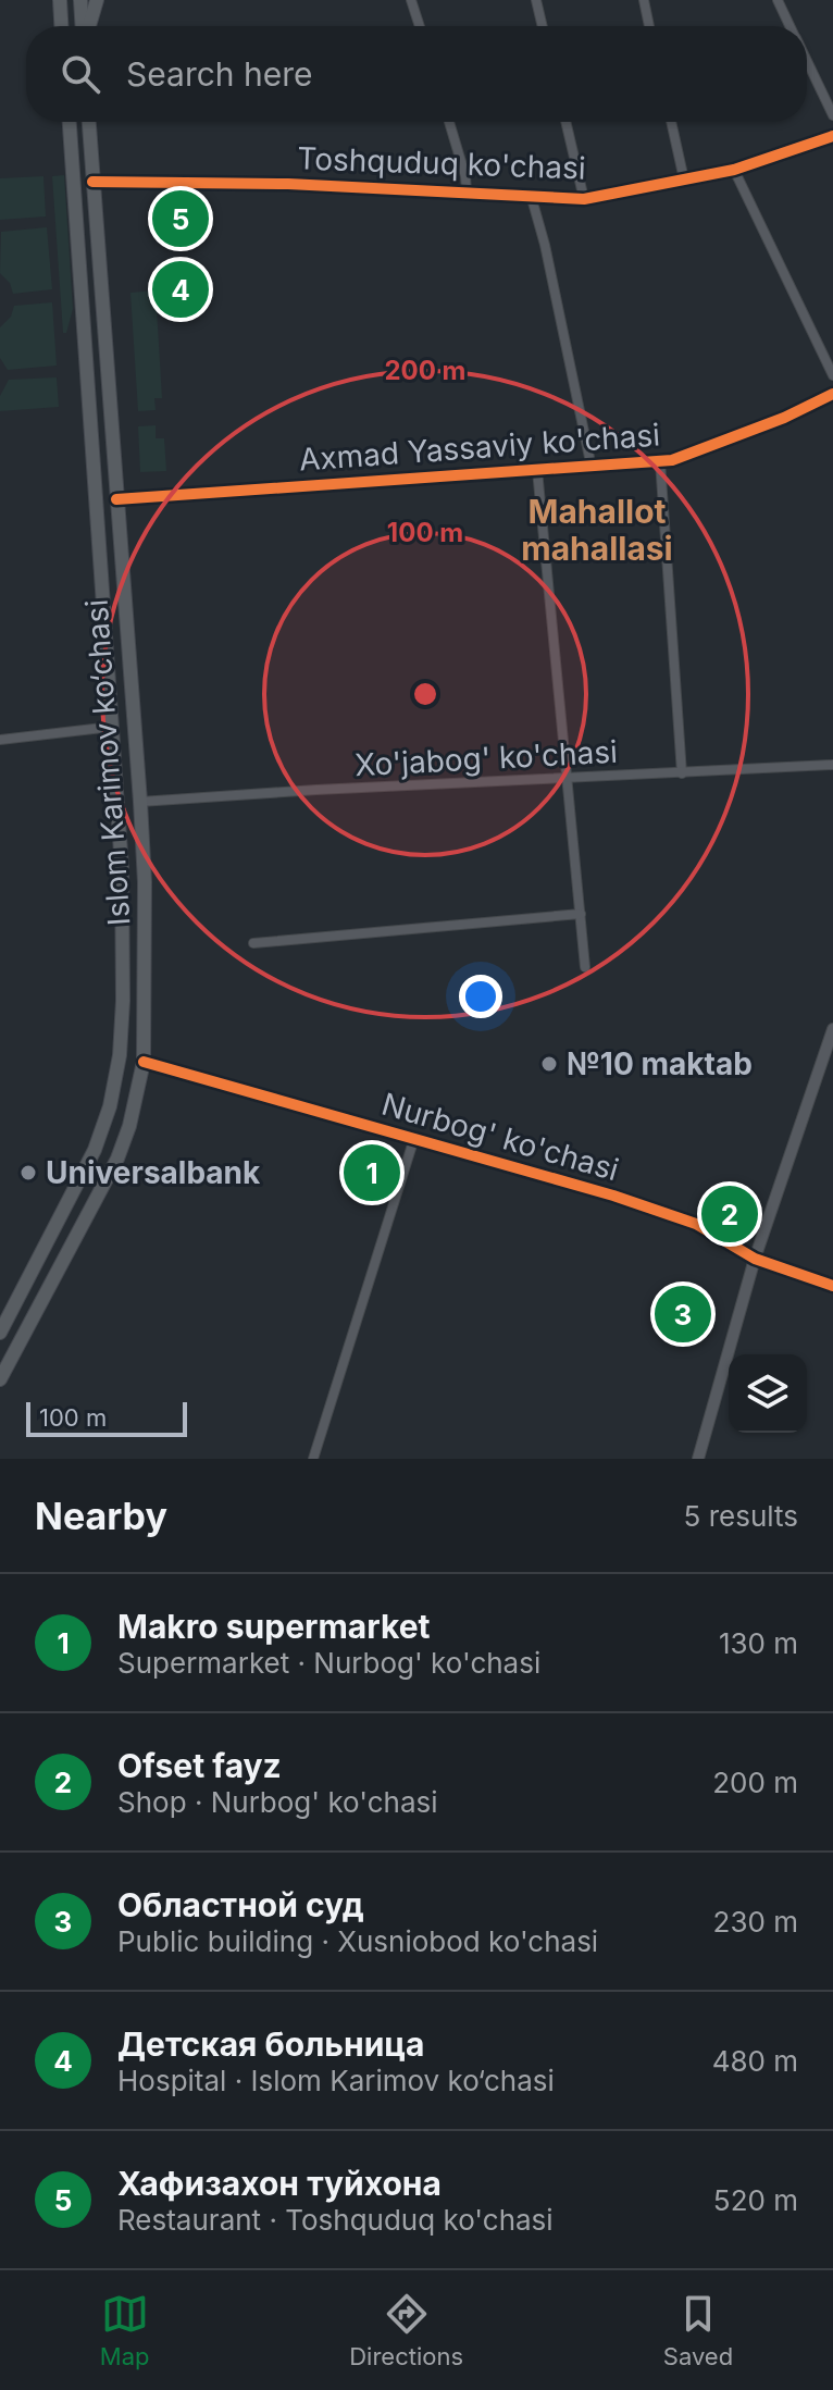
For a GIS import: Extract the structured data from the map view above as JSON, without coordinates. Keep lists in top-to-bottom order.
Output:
{
  "streets": {
    "main road": ["Islom Karimov ko‘chasi"],
    "street": [
      "Toshquduq ko'chasi",
      "Axmad Yassaviy ko'chasi",
      "Xo'jabog' ko'chasi",
      "Nurbog' ko'chasi"
    ]
  },
  "crossings": [
    ["Toshquduq ko'chasi", "Islom Karimov ko‘chasi"],
    ["Axmad Yassaviy ko'chasi", "Islom Karimov ko‘chasi"],
    ["Xo'jabog' ko'chasi", "Islom Karimov ko‘chasi"],
    ["Islom Karimov ko‘chasi", "Nurbog' ko'chasi"]
  ],
  "districts": ["Mahallot mahallasi"],
  "places": ["№10 maktab", "Universalbank"],
  "scale_bar": "100 m",
  "page": {
    "search": "Search here",
    "pins": [
      "5",
      "4",
      "1",
      "2",
      "3"
    ],
    "scale": "100 m",
    "heading": ["Nearby", "5 results"],
    "list": [
      {
        "mark": "1",
        "name": "Makro supermarket",
        "note": "Supermarket · Nurbog' ko'chasi",
        "value": "130 m"
      },
      {
        "mark": "2",
        "name": "Ofset fayz",
        "note": "Shop · Nurbog' ko'chasi",
        "value": "200 m"
      },
      {
        "mark": "3",
        "name": "Областной суд",
        "note": "Public building · Xusniobod ko'chasi",
        "value": "230 m"
      },
      {
        "mark": "4",
        "name": "Детская больница",
        "note": "Hospital · Islom Karimov ko‘chasi",
        "value": "480 m"
      },
      {
        "mark": "5",
        "name": "Хафизахон туйхона",
        "note": "Restaurant · Toshquduq ko'chasi",
        "value": "520 m"
      }
    ],
    "nav": ["Map", "Directions", "Saved"]
  },
  "rings": ["200 m", "100 m"]
}
